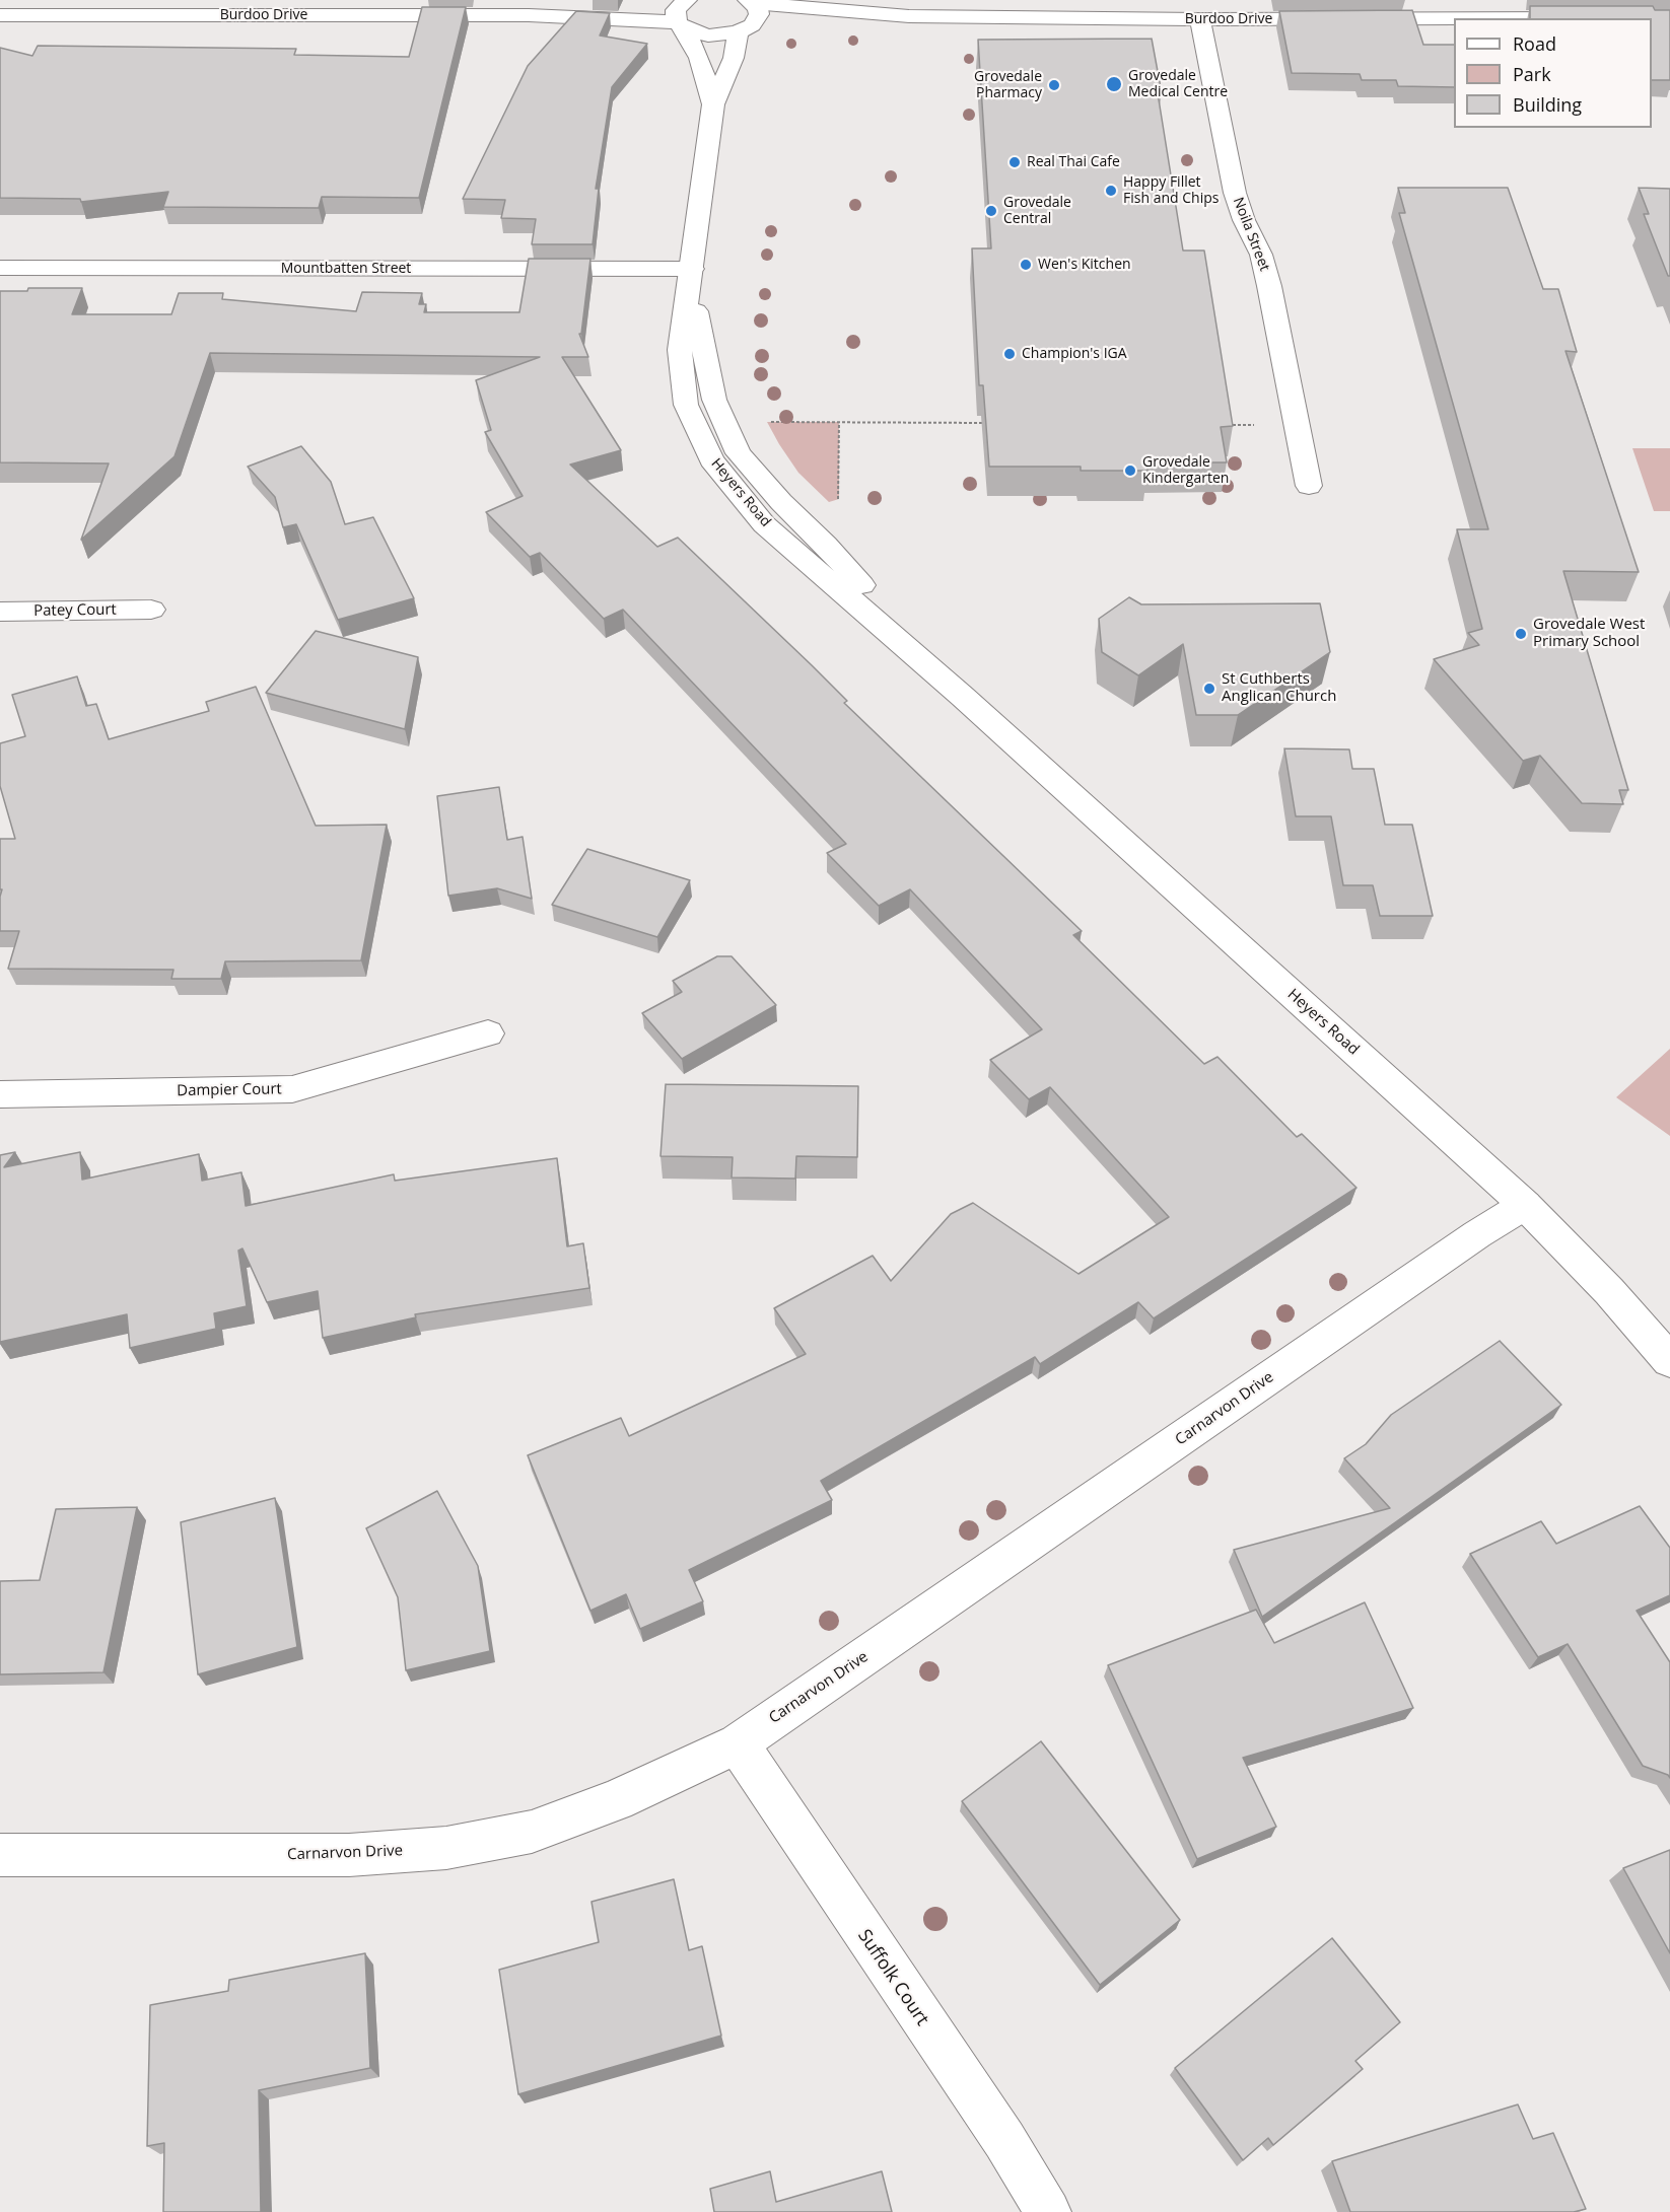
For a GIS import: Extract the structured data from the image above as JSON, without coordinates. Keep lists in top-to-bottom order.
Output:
{
  "streets": {
    "street": [
      "Burdoo Drive",
      "Noila Street",
      "Mountbatten Street",
      "Heyers Road",
      "Patey Court",
      "Dampier Court",
      "Carnarvon Drive",
      "Suffolk Court"
    ]
  },
  "crossings": [
    ["Burdoo Drive", "Noila Street"],
    ["Burdoo Drive", "Heyers Road"],
    ["Mountbatten Street", "Heyers Road"],
    ["Heyers Road", "Carnarvon Drive"],
    ["Carnarvon Drive", "Suffolk Court"]
  ],
  "places": [
    "Grovedale Medical Centre",
    "Grovedale Pharmacy",
    "Real Thai Cafe",
    "Happy Fillet Fish and Chips",
    "Grovedale Central",
    "Wen's Kitchen",
    "Champion's IGA",
    "Grovedale Kindergarten",
    "Grovedale West Primary School",
    "St Cuthberts Anglican Church"
  ],
  "legend": ["Road", "Park", "Building"]
}
